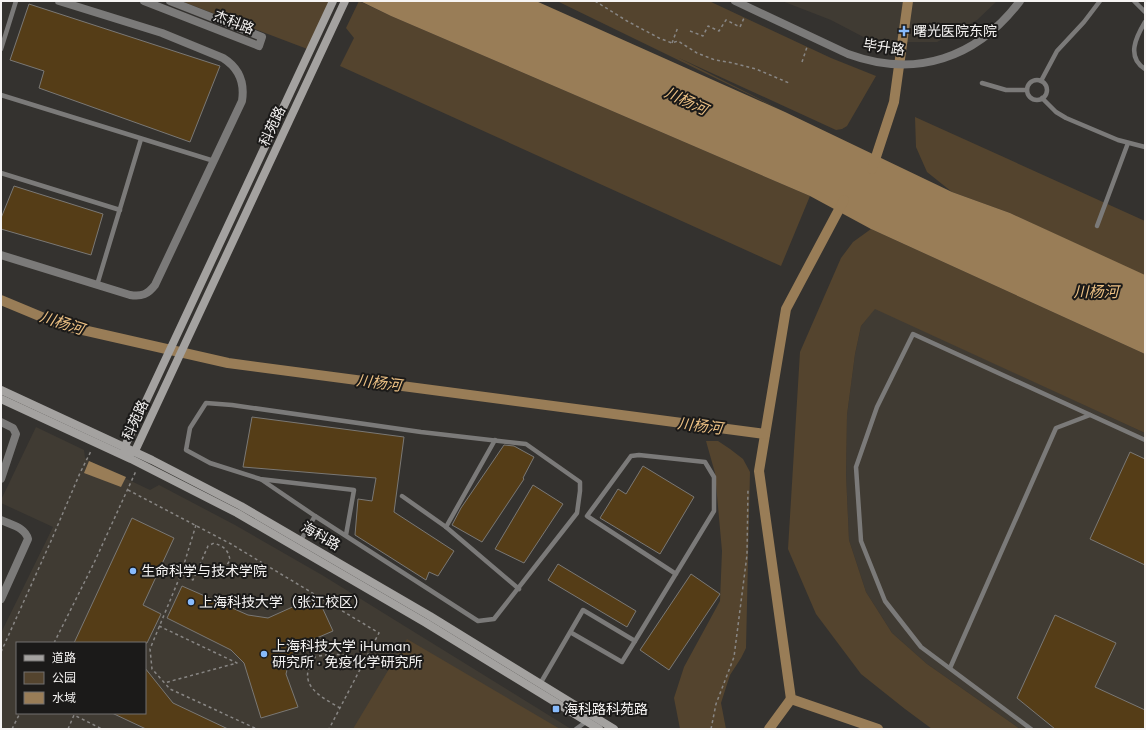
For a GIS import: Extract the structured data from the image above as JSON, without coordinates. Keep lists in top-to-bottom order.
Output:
{
  "streets": {
    "street": [
      "杰科路",
      "毕升路",
      "科苑路",
      "海科路"
    ]
  },
  "crossings": [
    ["科苑路", "海科路"]
  ],
  "water": ["川杨河"],
  "places": {
    "health": ["曙光医院东院"],
    "other": ["生命科学与技术学院", "上海科技大学（张江校区）", "上海科技大学 iHuman 研究所 · 免疫化学研究所"],
    "transit": ["海科路科苑路"]
  },
  "legend": ["道路", "公园", "水域"]
}
